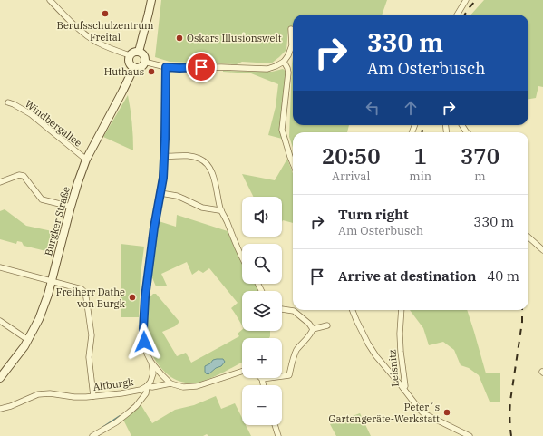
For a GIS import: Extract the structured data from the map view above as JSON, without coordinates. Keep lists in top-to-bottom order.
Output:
{
  "streets": {
    "main road": ["Burgker Straße"],
    "street": ["Windbergallee", "Leisnitz", "Altburgk"]
  },
  "crossings": [
    ["Windbergallee", "Burgker Straße"]
  ],
  "places": [
    "Berufsschulzentrum Freital",
    "Oskars Illusionswelt",
    "Huthaus",
    "Freiherr Dathe von Burgk",
    "Peter´s Gartengeräte-Werkstatt"
  ],
  "page": {
    "turn": ["330 m", "Am Osterbusch"],
    "eta": [
      "20:50",
      "Arrival",
      "1",
      "min",
      "370",
      "m"
    ],
    "list": [
      {
        "name": "Turn right",
        "note": "Am Osterbusch",
        "value": "330 m"
      },
      {
        "name": "Arrive at destination",
        "value": "40 m"
      }
    ],
    "map_buttons": ["+", "−"]
  }
}
